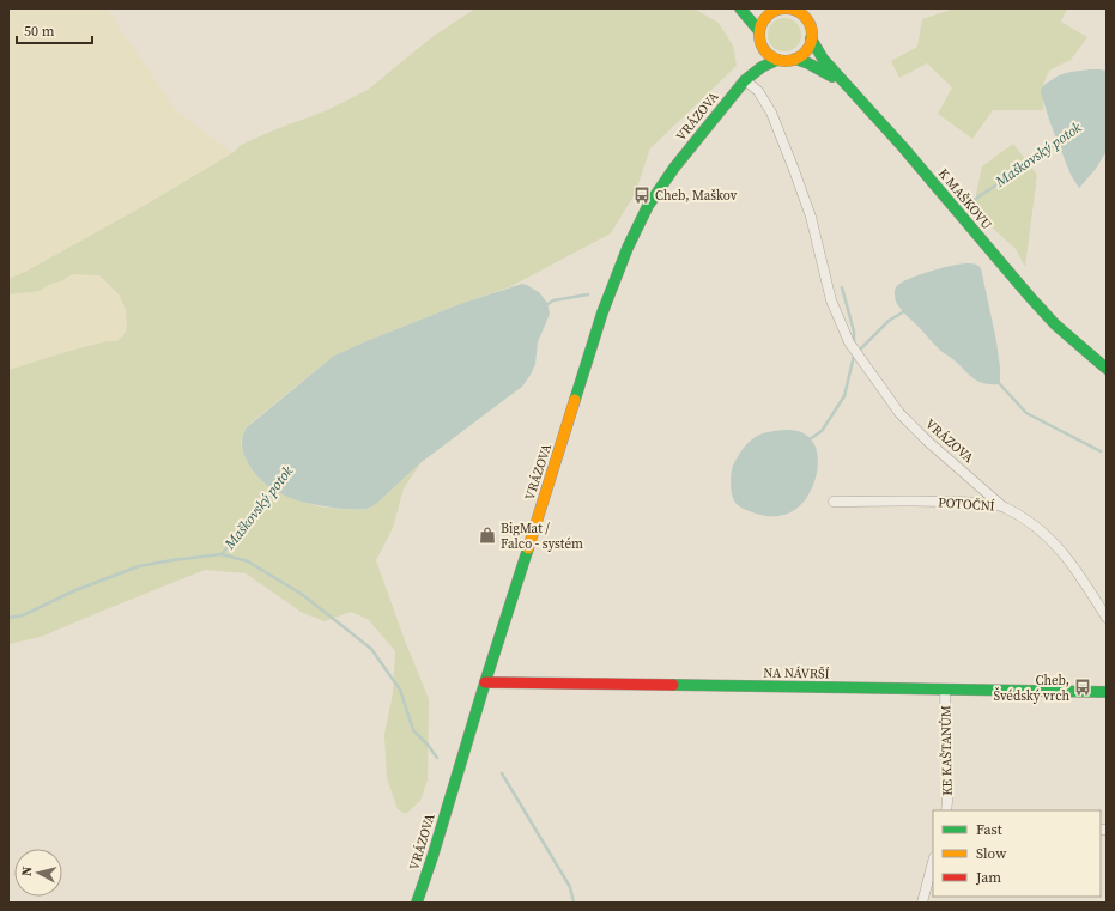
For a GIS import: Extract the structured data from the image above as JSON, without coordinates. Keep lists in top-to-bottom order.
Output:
{
  "streets": {
    "street": [
      "VRÁZOVA",
      "K MAŠKOVU",
      "POTOČNÍ",
      "NA NÁVRŠÍ",
      "KE KAŠTANŮM"
    ]
  },
  "crossings": [
    ["VRÁZOVA", "K MAŠKOVU"],
    ["VRÁZOVA", "POTOČNÍ"],
    ["VRÁZOVA", "NA NÁVRŠÍ"],
    ["NA NÁVRŠÍ", "KE KAŠTANŮM"]
  ],
  "water": ["Maškovský potok"],
  "places": {
    "bus stop": ["Cheb, Maškov", "Cheb, Švédský vrch"],
    "shop": ["BigMat / Falco - systém"]
  },
  "legend": ["Fast", "Slow", "Jam"],
  "scale_bar": "50 m",
  "north": "left"
}
